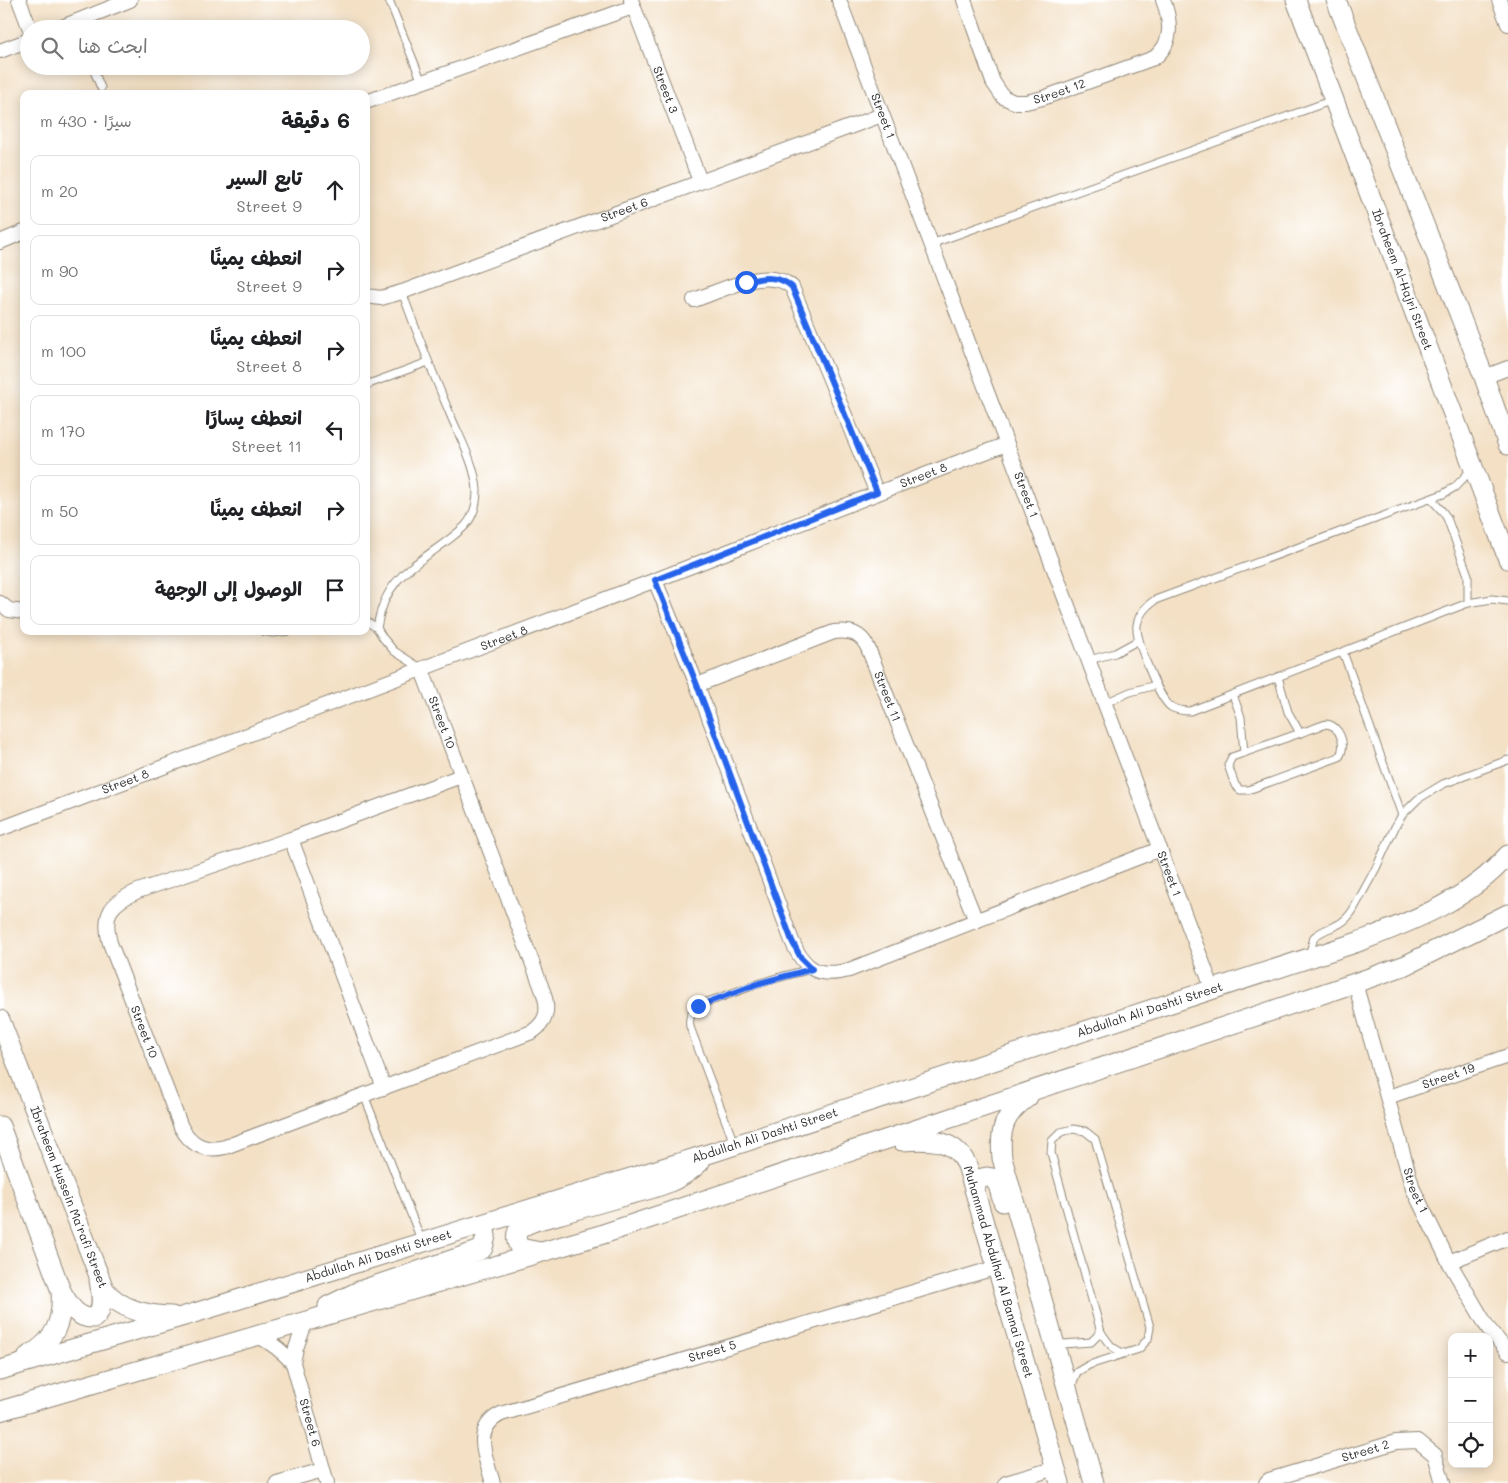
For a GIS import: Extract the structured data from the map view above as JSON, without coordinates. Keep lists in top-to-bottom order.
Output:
{
  "streets": {
    "main road": [
      "Ibraheem Al-Hajri Street",
      "Abdullah Ali Dashti Street",
      "Ibraheem Hussein Ma'rafi Street",
      "Muhammad Abdulhai Al Bannai Street"
    ],
    "street": [
      "Street 3",
      "Street 12",
      "Street 1",
      "Street 6",
      "Street 8",
      "Street 11",
      "Street 10",
      "Street 19",
      "Street 5",
      "Street 2"
    ]
  },
  "crossings": [
    ["Street 3", "Street 6"],
    ["Street 1", "Street 6"],
    ["Street 1", "Street 8"],
    ["Street 1", "Abdullah Ali Dashti Street"],
    ["Street 1", "Street 19"],
    ["Street 8", "Street 10"],
    ["Abdullah Ali Dashti Street", "Ibraheem Hussein Ma'rafi Street"],
    ["Muhammad Abdulhai Al Bannai Street", "Street 5"]
  ],
  "page": {
    "search": "ابحث هنا",
    "heading": ["6 دقيقة", "سيرًا · 430 m"],
    "list": [
      ["تابع السير", "Street 9", "20 m"],
      ["انعطف يمينًا", "Street 9", "90 m"],
      ["انعطف يمينًا", "Street 8", "100 m"],
      ["انعطف يسارًا", "Street 11", "170 m"],
      ["انعطف يمينًا", "50 m"],
      "الوصول إلى الوجهة"
    ],
    "map_buttons": ["+", "−"]
  }
}
